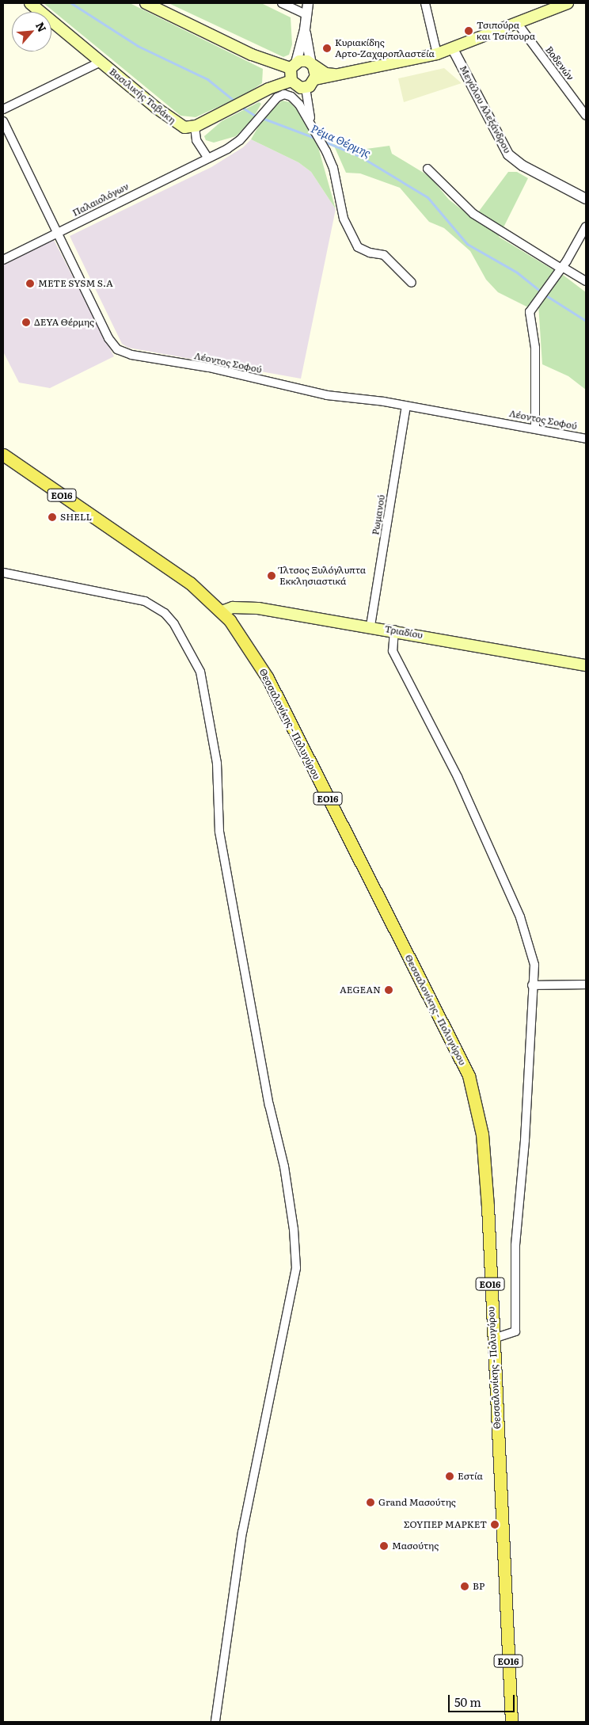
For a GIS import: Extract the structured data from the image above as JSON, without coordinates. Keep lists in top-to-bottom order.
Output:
{
  "streets": {
    "main road": [
      "Βασιλικής Ταβάκη",
      "ΕΟ16",
      "Τριαδίου",
      "Θεσσαλονίκης - Πολυγύρου"
    ],
    "street": [
      "Βοδενών",
      "Μεγάλου Αλεξάνδρου",
      "Παλαιολόγων",
      "Λέοντος Σοφού",
      "Ρωμανού"
    ]
  },
  "crossings": [
    ["Παλαιολόγων", "Λέοντος Σοφού"],
    ["Λέοντος Σοφού", "Ρωμανού"],
    ["Ρωμανού", "Τριαδίου"],
    ["Τριαδίου", "Θεσσαλονίκης - Πολυγύρου"]
  ],
  "water": ["Ρέμα Θέρμης"],
  "places": [
    "Τσιπούρα και Τσίπουρα",
    "Κυριακίδης Αρτο-Ζαχαροπλαστεία",
    "METE SYSM S.A",
    "ΔΕΥΑ Θέρμης",
    "SHELL",
    "Ίλτσος Ξυλόγλυπτα Εκκλησιαστικά",
    "AEGEAN",
    "Εστία",
    "Grand Μασούτης",
    "ΣΟΥΠΕΡ ΜΑΡΚΕΤ",
    "Μασούτης",
    "BP"
  ],
  "scale_bar": "50 m",
  "north": "top right"
}
